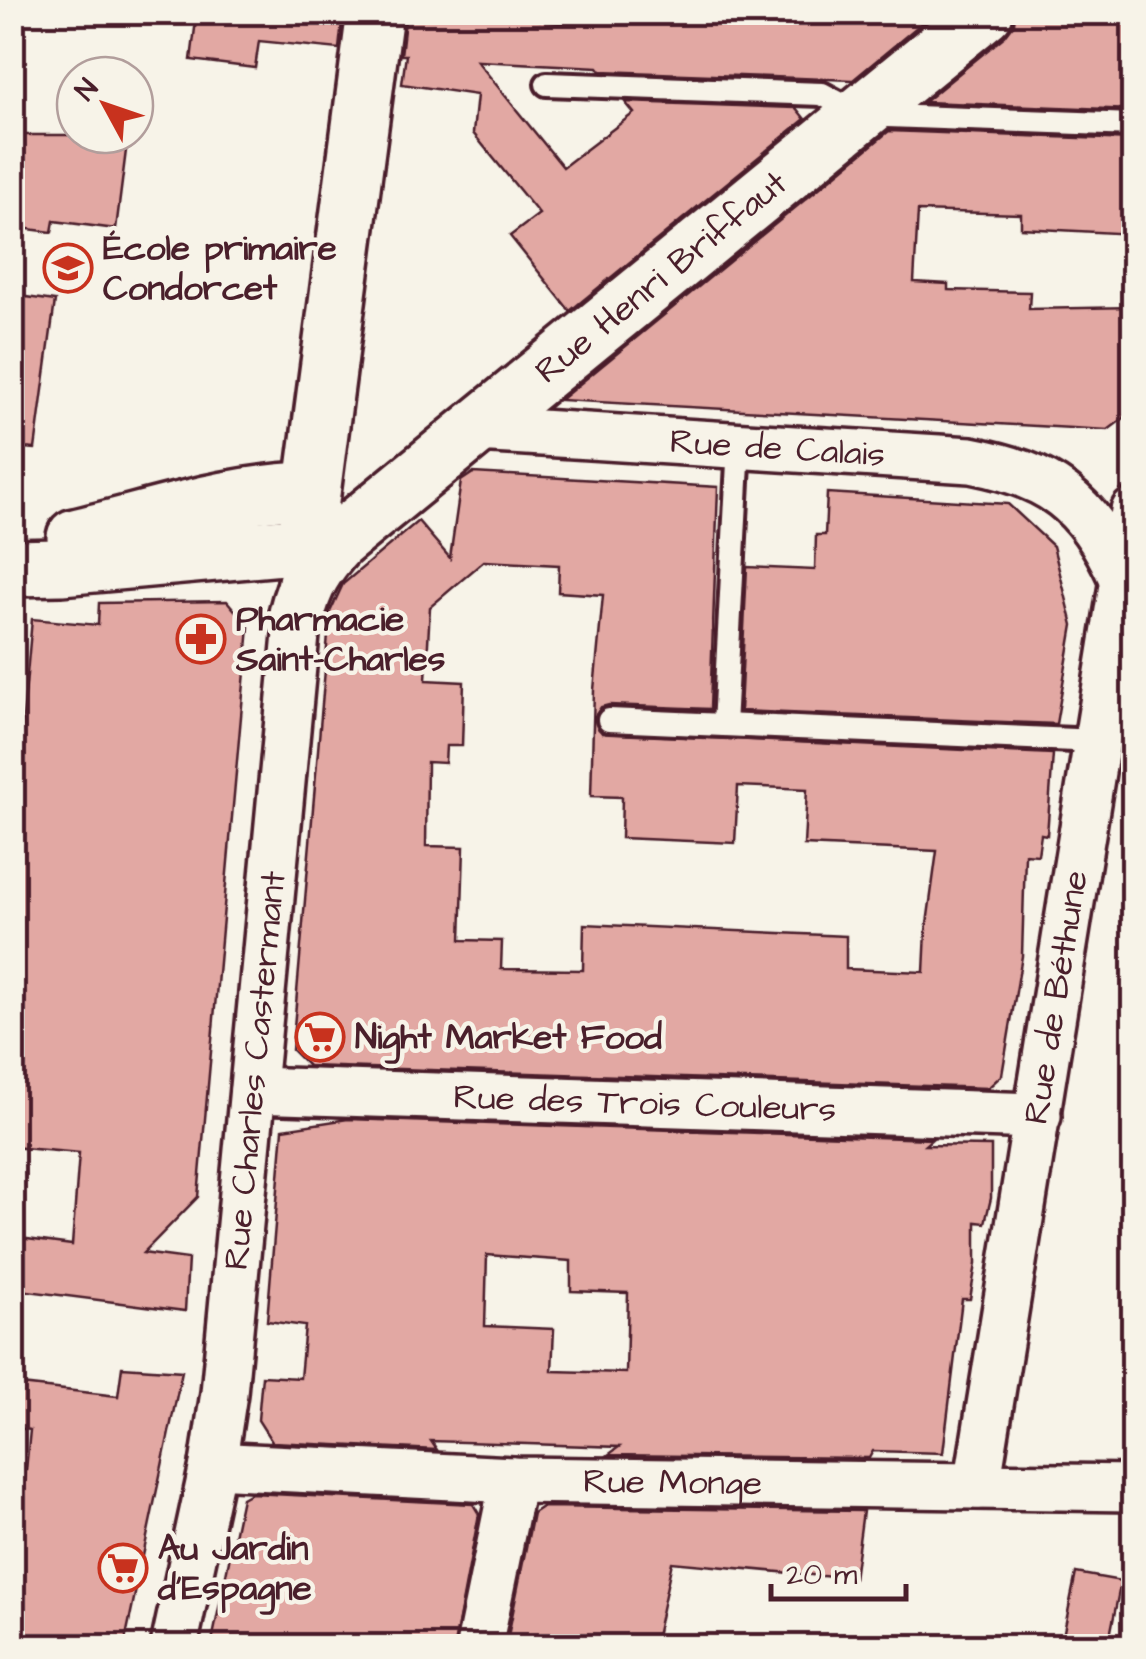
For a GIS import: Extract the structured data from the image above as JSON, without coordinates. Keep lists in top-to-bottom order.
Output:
{
  "streets": {
    "street": [
      "Rue Henri Briffaut",
      "Rue de Calais",
      "Rue de Béthune",
      "Rue Charles Castermant",
      "Rue des Trois Couleurs",
      "Rue Monge"
    ]
  },
  "crossings": [
    ["Rue Henri Briffaut", "Rue de Calais"],
    ["Rue Henri Briffaut", "Rue Charles Castermant"],
    ["Rue de Calais", "Rue de Béthune"],
    ["Rue de Béthune", "Rue des Trois Couleurs"],
    ["Rue de Béthune", "Rue Monge"],
    ["Rue Charles Castermant", "Rue des Trois Couleurs"],
    ["Rue Charles Castermant", "Rue Monge"]
  ],
  "places": {
    "school or university": ["École primaire Condorcet"],
    "pharmacy": ["Pharmacie Saint-Charles"],
    "supermarket": ["Night Market Food", "Au Jardin d'Espagne"]
  },
  "scale_bar": "20 m",
  "north": "top left"
}
